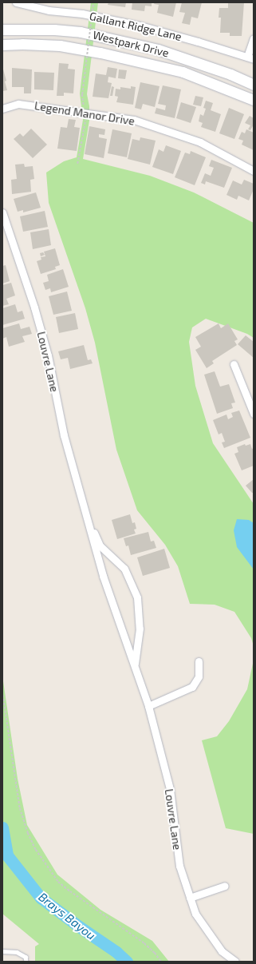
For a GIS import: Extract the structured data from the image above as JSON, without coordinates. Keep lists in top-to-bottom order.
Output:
{
  "streets": {
    "main road": ["Westpark Drive"],
    "street": ["Gallant Ridge Lane", "Legend Manor Drive", "Louvre Lane"]
  },
  "water": ["Brays Bayou"]
}
